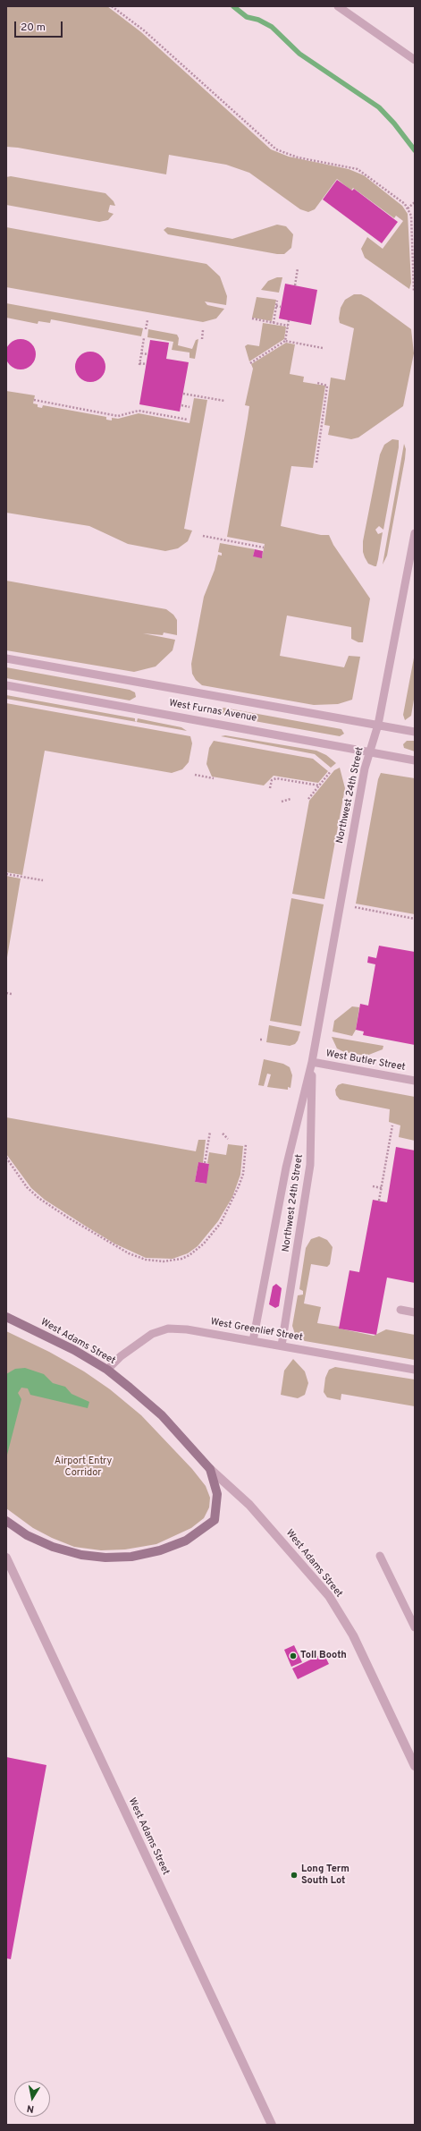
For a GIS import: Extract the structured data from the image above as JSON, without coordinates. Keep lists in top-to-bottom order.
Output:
{
  "streets": {
    "main road": ["West Adams Street"],
    "lane": [
      "West Furnas Avenue",
      "Northwest 24th Street",
      "West Butler Street",
      "West Greenlief Street"
    ]
  },
  "crossings": [
    ["West Furnas Avenue", "Northwest 24th Street"],
    ["Northwest 24th Street", "West Butler Street"],
    ["Northwest 24th Street", "West Greenlief Street"],
    ["West Greenlief Street", "West Adams Street"]
  ],
  "parks": ["Airport Entry Corridor"],
  "places": ["Toll Booth", "Long Term South Lot"],
  "scale_bar": "20 m",
  "north": "bottom"
}
